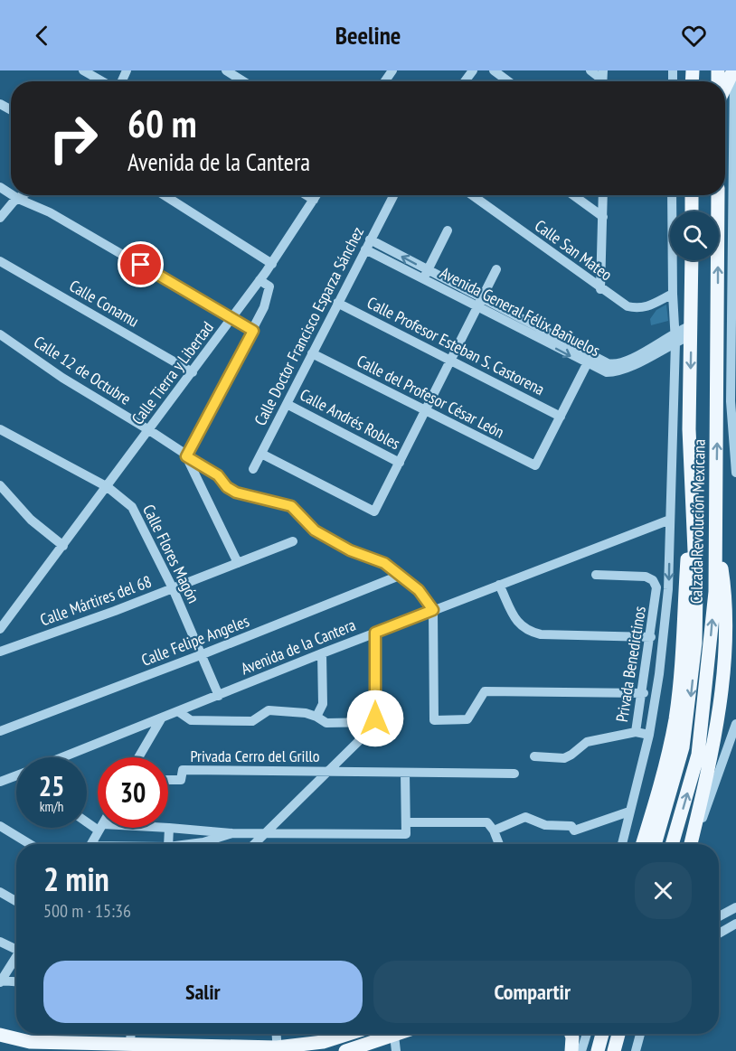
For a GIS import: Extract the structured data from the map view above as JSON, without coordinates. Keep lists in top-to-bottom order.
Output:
{
  "streets": {
    "main road": ["Calzada Revolución Mexicana"],
    "street": [
      "Calle San Mateo",
      "Calle Conamu",
      "Avenida General Félix Bañuelos",
      "Calle Doctor Francisco Esparza Sánchez",
      "Calle Profesor Esteban S. Castorena",
      "Calle 12 de Octubre",
      "Calle Tierra y Libertad",
      "Calle del Profesor César León",
      "Calle Andrés Robles",
      "Calle Flores Magón",
      "Calle Mártires del 68",
      "Calle Felipe Angeles",
      "Avenida de la Cantera",
      "Privada Benedictinos",
      "Privada Cerro del Grillo"
    ]
  },
  "crossings": [
    ["Calle San Mateo", "Calzada Revolución Mexicana"],
    ["Calle Conamu", "Calle Tierra y Libertad"],
    ["Avenida General Félix Bañuelos", "Calle Doctor Francisco Esparza Sánchez"],
    ["Avenida General Félix Bañuelos", "Calzada Revolución Mexicana"],
    ["Calle Doctor Francisco Esparza Sánchez", "Calle Profesor Esteban S. Castorena"],
    ["Calle Doctor Francisco Esparza Sánchez", "Calle del Profesor César León"],
    ["Calle Doctor Francisco Esparza Sánchez", "Calle Andrés Robles"],
    ["Calle Profesor Esteban S. Castorena", "Calle del Profesor César León"],
    ["Calle 12 de Octubre", "Calle Tierra y Libertad"],
    ["Calle 12 de Octubre", "Calle Felipe Angeles"],
    ["Calle 12 de Octubre", "Avenida de la Cantera"],
    ["Calle Tierra y Libertad", "Calle Flores Magón"],
    ["Calzada Revolución Mexicana", "Avenida de la Cantera"],
    ["Calzada Revolución Mexicana", "Privada Benedictinos"],
    ["Calle Flores Magón", "Calle Mártires del 68"],
    ["Calle Flores Magón", "Calle Felipe Angeles"],
    ["Calle Flores Magón", "Avenida de la Cantera"]
  ],
  "page": {
    "header": "Beeline",
    "turn": ["60 m", "Avenida de la Cantera"],
    "speed": "25 km/h",
    "limit": "30",
    "heading": ["2 min", "500 m · 15:36"],
    "buttons": ["Salir", "Compartir"]
  }
}
